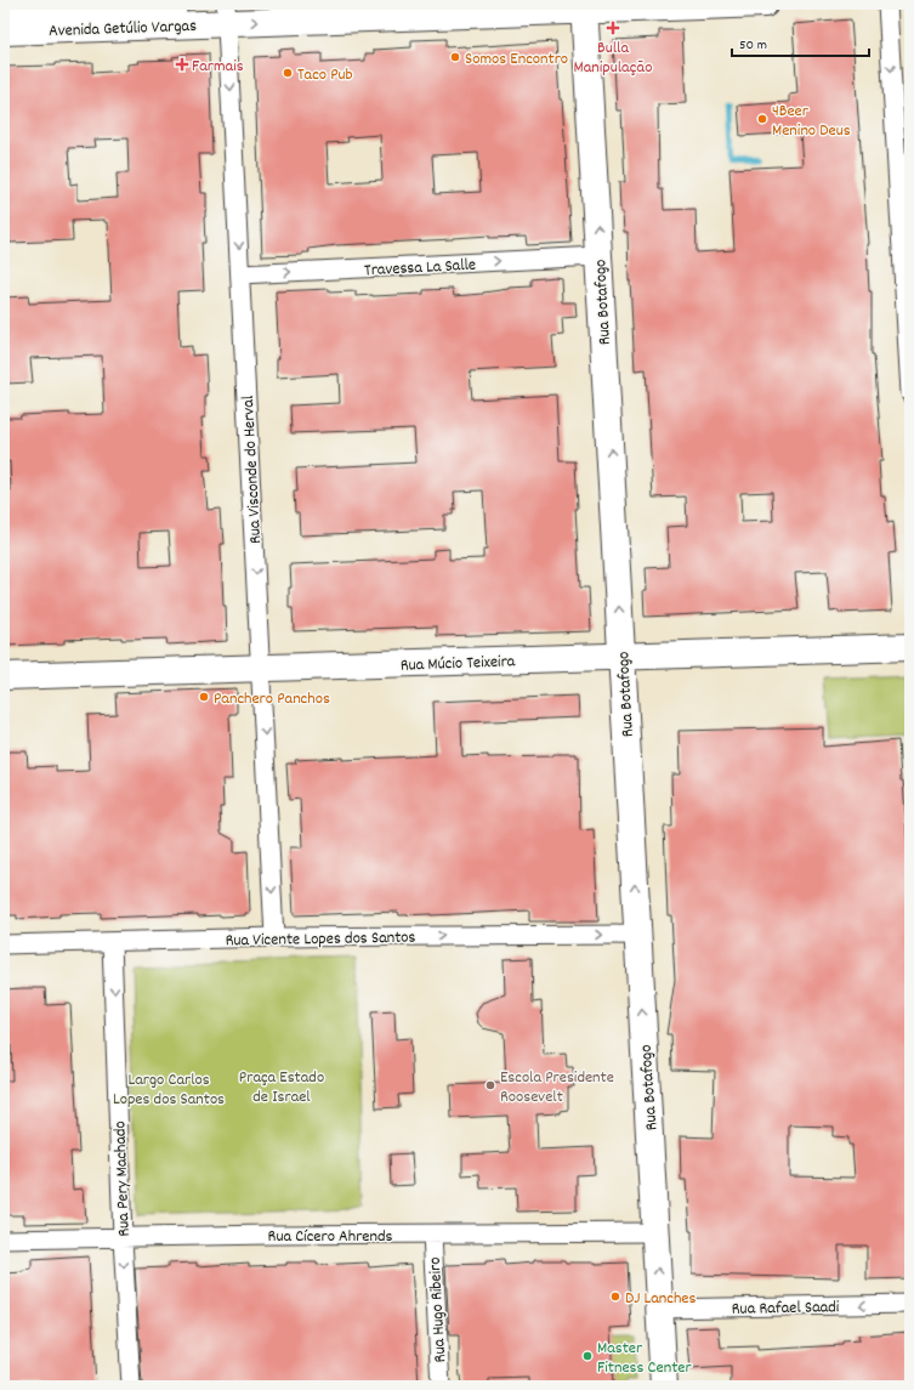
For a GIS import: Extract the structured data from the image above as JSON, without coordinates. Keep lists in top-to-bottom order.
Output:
{
  "streets": {
    "street": [
      "Avenida Getúlio Vargas",
      "Travessa La Salle",
      "Rua Botafogo",
      "Rua Visconde do Herval",
      "Rua Múcio Teixeira",
      "Rua Vicente Lopes dos Santos",
      "Rua Pery Machado",
      "Rua Cícero Ahrends",
      "Rua Rafael Saadi",
      "Rua Hugo Ribeiro"
    ]
  },
  "crossings": [
    ["Avenida Getúlio Vargas", "Rua Botafogo"],
    ["Avenida Getúlio Vargas", "Rua Visconde do Herval"],
    ["Travessa La Salle", "Rua Botafogo"],
    ["Travessa La Salle", "Rua Visconde do Herval"],
    ["Rua Botafogo", "Rua Múcio Teixeira"],
    ["Rua Botafogo", "Rua Vicente Lopes dos Santos"],
    ["Rua Botafogo", "Rua Cícero Ahrends"],
    ["Rua Botafogo", "Rua Rafael Saadi"],
    ["Rua Visconde do Herval", "Rua Múcio Teixeira"],
    ["Rua Visconde do Herval", "Rua Vicente Lopes dos Santos"],
    ["Rua Vicente Lopes dos Santos", "Rua Pery Machado"],
    ["Rua Pery Machado", "Rua Cícero Ahrends"],
    ["Rua Cícero Ahrends", "Rua Hugo Ribeiro"]
  ],
  "one_way": [
    "Avenida Getúlio Vargas",
    "Travessa La Salle",
    "Rua Botafogo",
    "Rua Visconde do Herval",
    "Rua Vicente Lopes dos Santos",
    "Rua Pery Machado",
    "Rua Rafael Saadi"
  ],
  "parks": ["Praça Estado de Israel", "Largo Carlos Lopes dos Santos"],
  "places": {
    "health": ["Bulla Manipulação", "Farmais"],
    "other": [
      "Somos Encontro",
      "Taco Pub",
      "4Beer Menino Deus",
      "Panchero Panchos",
      "Escola Presidente Roosevelt",
      "DJ Lanches",
      "Master Fitness Center"
    ]
  },
  "scale_bar": "50 m"
}
